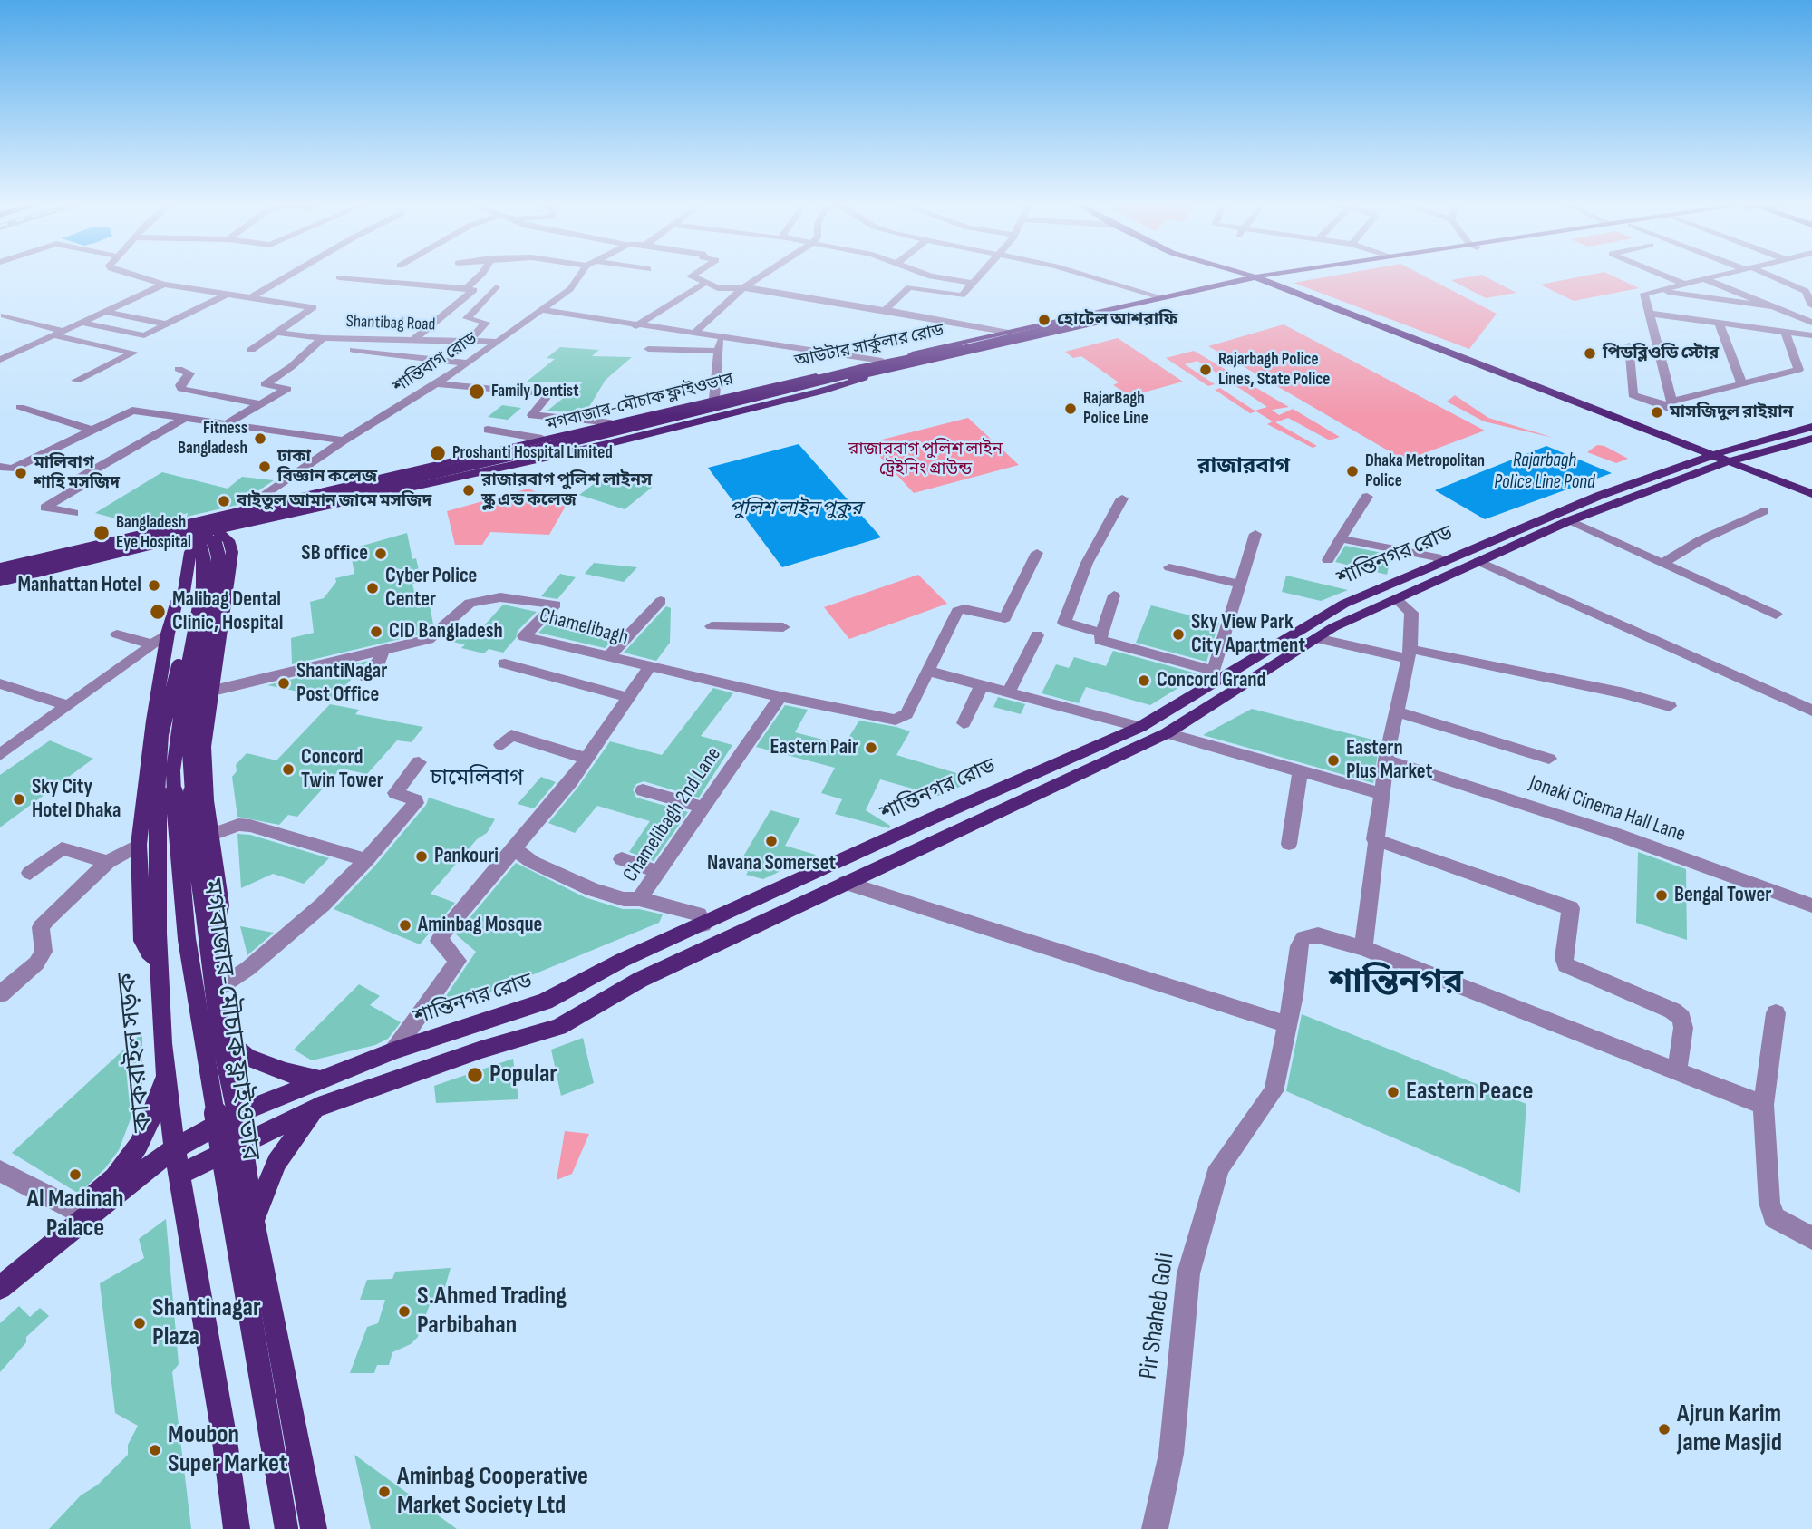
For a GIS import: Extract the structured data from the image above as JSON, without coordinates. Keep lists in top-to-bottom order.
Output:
{
  "streets": {
    "main road": [
      "আউটার সার্কুলার রোড",
      "মগবাজার-মৌচাক ফ্লাইওভার",
      "শান্তিনগর রোড",
      "কাকরাইল সড়ক"
    ],
    "street": [
      "Shantibag Road",
      "শান্তিবাগ রোড",
      "Chamelibagh",
      "Jonaki Cinema Hall Lane",
      "Chamelibagh 2nd Lane",
      "Pir Shaheb Goli"
    ]
  },
  "crossings": [
    ["Shantibag Road", "শান্তিবাগ রোড"],
    ["আউটার সার্কুলার রোড", "শান্তিবাগ রোড"],
    ["আউটার সার্কুলার রোড", "মগবাজার-মৌচাক ফ্লাইওভার"],
    ["আউটার সার্কুলার রোড", "কাকরাইল সড়ক"],
    ["শান্তিবাগ রোড", "মগবাজার-মৌচাক ফ্লাইওভার"],
    ["শান্তিবাগ রোড", "কাকরাইল সড়ক"],
    ["মগবাজার-মৌচাক ফ্লাইওভার", "কাকরাইল সড়ক"],
    ["শান্তিনগর রোড", "Chamelibagh 2nd Lane"],
    ["শান্তিনগর রোড", "কাকরাইল সড়ক"],
    ["Chamelibagh", "Chamelibagh 2nd Lane"]
  ],
  "districts": ["রাজারবাগ", "চামেলিবাগ", "শান্তিনগর"],
  "water": ["Rajarbagh Police Line Pond", "পুলিশ লাইন পুকুর"],
  "parks": ["রাজারবাগ পুলিশ লাইন ট্রেইনিং গ্রাউন্ড"],
  "places": [
    "হোটেল আশরাফি",
    "পিডব্লিওডি স্টোর",
    "Rajarbagh Police Lines, State Police",
    "Family Dentist",
    "RajarBagh Police Line",
    "মাসজিদুল রাইয়ান",
    "Fitness Bangladesh",
    "Proshanti Hospital Limited",
    "ঢাকা বিজ্ঞান কলেজ",
    "Dhaka Metropolitan Police",
    "মালিবাগ শাহি মসজিদ",
    "রাজারবাগ পুলিশ লাইনস স্কুল এন্ড কলেজ",
    "বাইতুল আমান জামে মসজিদ",
    "Bangladesh Eye Hospital",
    "SB office",
    "Manhattan Hotel",
    "Cyber Police Center",
    "Malibag Dental Clinic, Hospital",
    "CID Bangladesh",
    "Sky View Park City Apartment",
    "Concord Grand",
    "ShantiNagar Post Office",
    "Eastern Pair",
    "Eastern Plus Market",
    "Concord Twin Tower",
    "Sky City Hotel Dhaka",
    "Navana Somerset",
    "Pankouri",
    "Bengal Tower",
    "Aminbag Mosque",
    "Popular",
    "Eastern Peace",
    "Al Madinah Palace",
    "S.Ahmed Trading Parbibahan",
    "Shantinagar Plaza",
    "Ajrun Karim Jame Masjid",
    "Moubon Super Market",
    "Aminbag Cooperative Market Society Ltd"
  ]
}
